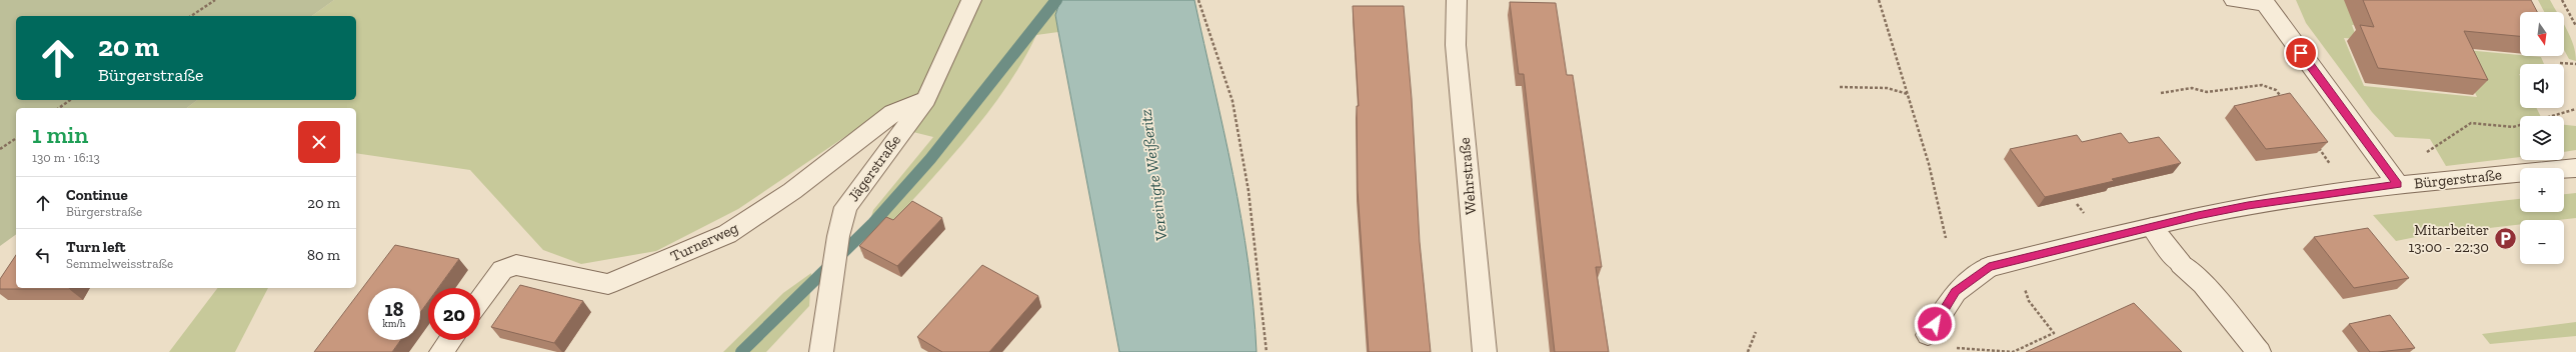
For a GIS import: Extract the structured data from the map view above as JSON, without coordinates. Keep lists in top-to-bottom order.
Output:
{
  "streets": {
    "street": [
      "Jägerstraße",
      "Wehrstraße",
      "Bürgerstraße",
      "Turnerweg"
    ]
  },
  "crossings": [
    ["Jägerstraße", "Turnerweg"]
  ],
  "water": ["Vereinigte Weißeritz"],
  "places": {
    "parking": ["Mitarbeiter 13:00 - 22:30"]
  },
  "north": "bottom",
  "page": {
    "map_buttons": ["+", "−"],
    "turn": ["20 m", "Bürgerstraße"],
    "heading": ["1 min", "130 m · 16:13"],
    "list": [
      {
        "name": "Continue",
        "note": "Bürgerstraße",
        "value": "20 m"
      },
      {
        "name": "Turn left",
        "note": "Semmelweisstraße",
        "value": "80 m"
      }
    ],
    "speed": "18 km/h",
    "limit": "20"
  }
}
